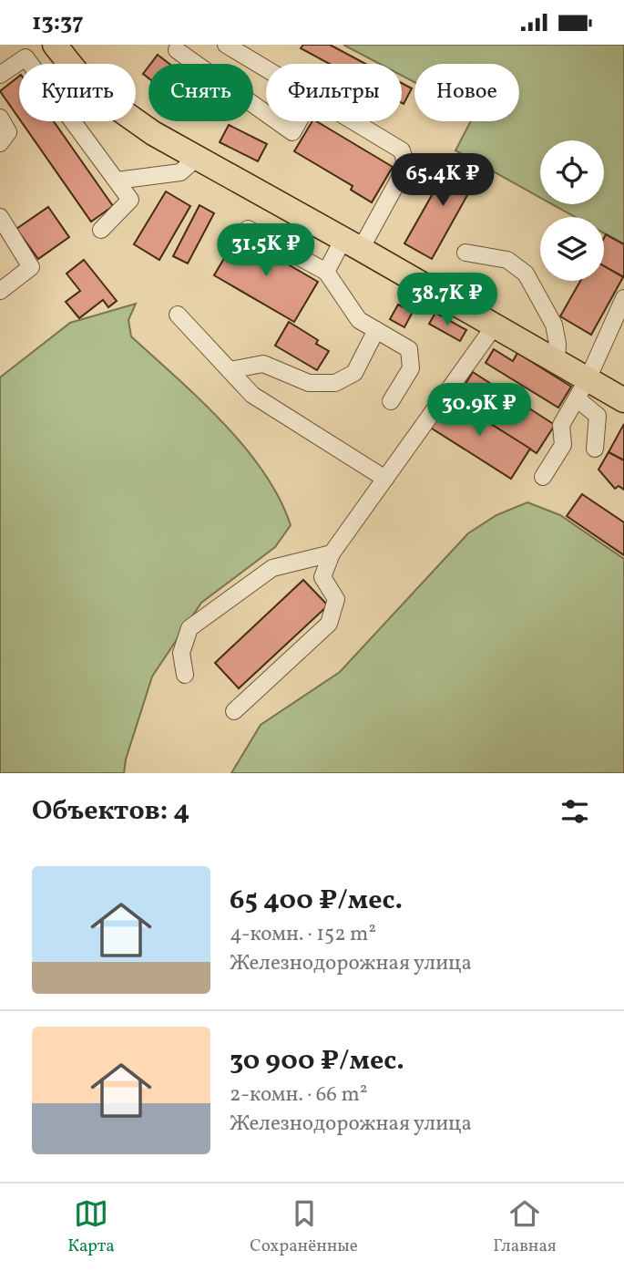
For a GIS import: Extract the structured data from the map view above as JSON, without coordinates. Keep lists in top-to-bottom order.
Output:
{
  "page": {
    "status": "13:37",
    "chip": [
      "Купить",
      "Снять",
      "Фильтры",
      "Новое"
    ],
    "price": [
      "65.4K ₽",
      "31.5K ₽",
      "38.7K ₽",
      "30.9K ₽"
    ],
    "heading": "Объектов: 4",
    "list": [
      {
        "name": "65 400 ₽/мес.",
        "note": "4-комн. · 152 m² · Железнодорожная улица"
      },
      {
        "name": "30 900 ₽/мес.",
        "note": "2-комн. · 66 m² · Железнодорожная улица"
      }
    ],
    "tabs": ["Карта", "Сохранённые", "Главная"]
  }
}
